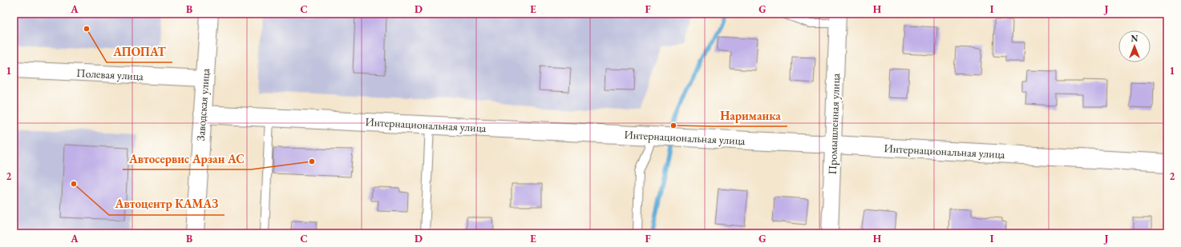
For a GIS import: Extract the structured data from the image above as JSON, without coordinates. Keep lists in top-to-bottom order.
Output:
{
  "streets": {
    "street": [
      "Полевая улица",
      "Заводская улица",
      "Промышленная улица",
      "Интернациональная улица"
    ]
  },
  "crossings": [
    ["Полевая улица", "Заводская улица"],
    ["Заводская улица", "Интернациональная улица"],
    ["Промышленная улица", "Интернациональная улица"]
  ],
  "places": [
    "АПОПАТ",
    "Нариманка",
    "Автосервис Арзан АС",
    "Автоцентр КАМАЗ"
  ],
  "north": "top",
  "grid": {
    "columns": [
      "A",
      "B",
      "C",
      "D",
      "E",
      "F",
      "G",
      "H",
      "I",
      "J"
    ],
    "rows": ["1", "2"]
  }
}
